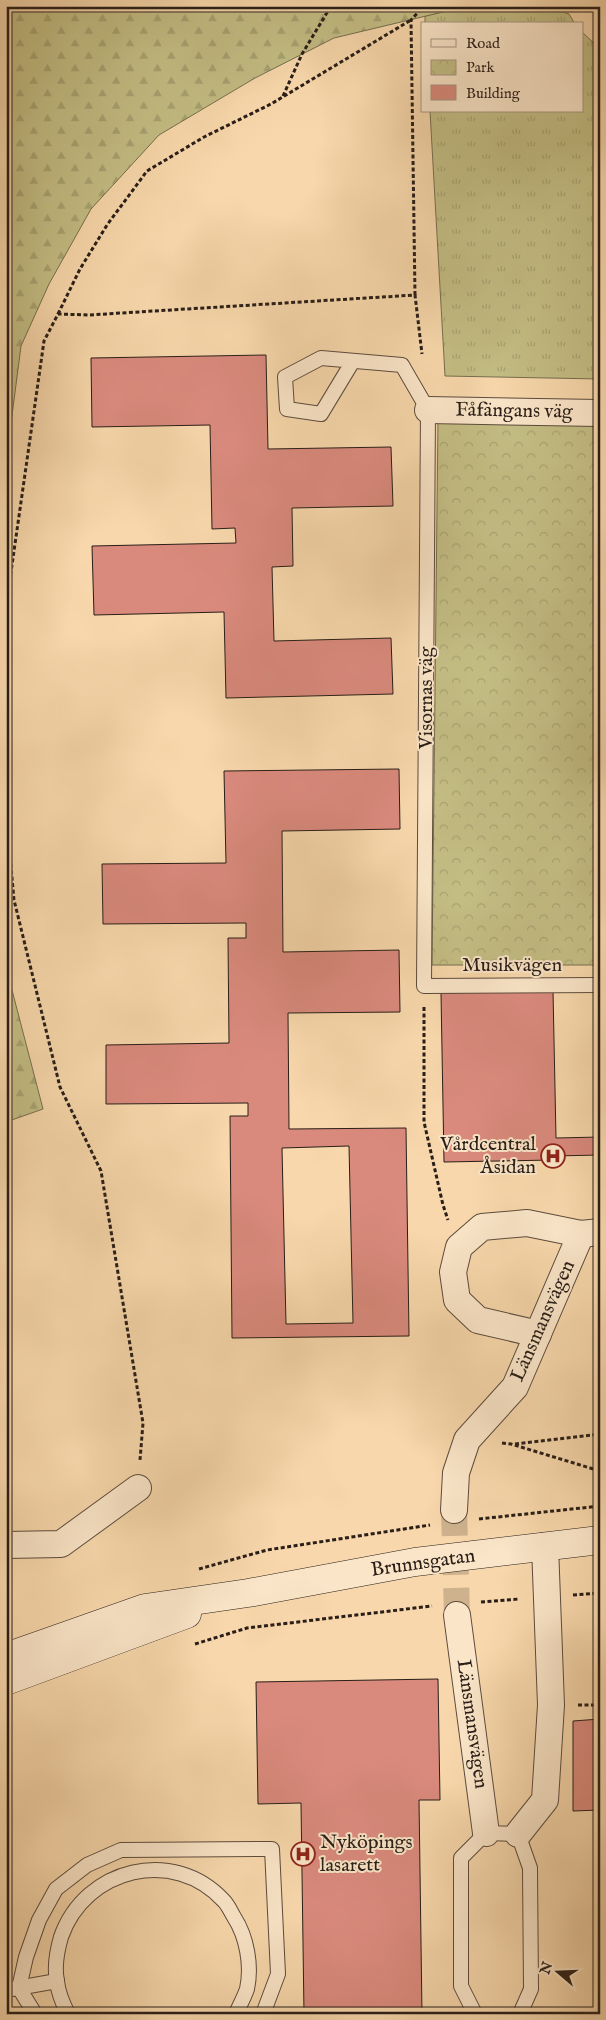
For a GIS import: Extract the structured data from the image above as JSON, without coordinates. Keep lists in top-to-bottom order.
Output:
{
  "streets": {
    "main road": ["Brunnsgatan"],
    "street": ["Fåfängans väg", "Länsmansvägen"],
    "lane": ["Visornas väg", "Musikvägen"]
  },
  "crossings": [
    ["Fåfängans väg", "Visornas väg"],
    ["Visornas väg", "Musikvägen"]
  ],
  "places": {
    "hospital": ["Vårdcentral Åsidan", "Nyköpings lasarett"]
  },
  "legend": ["Road", "Park", "Building"],
  "north": "left"
}
